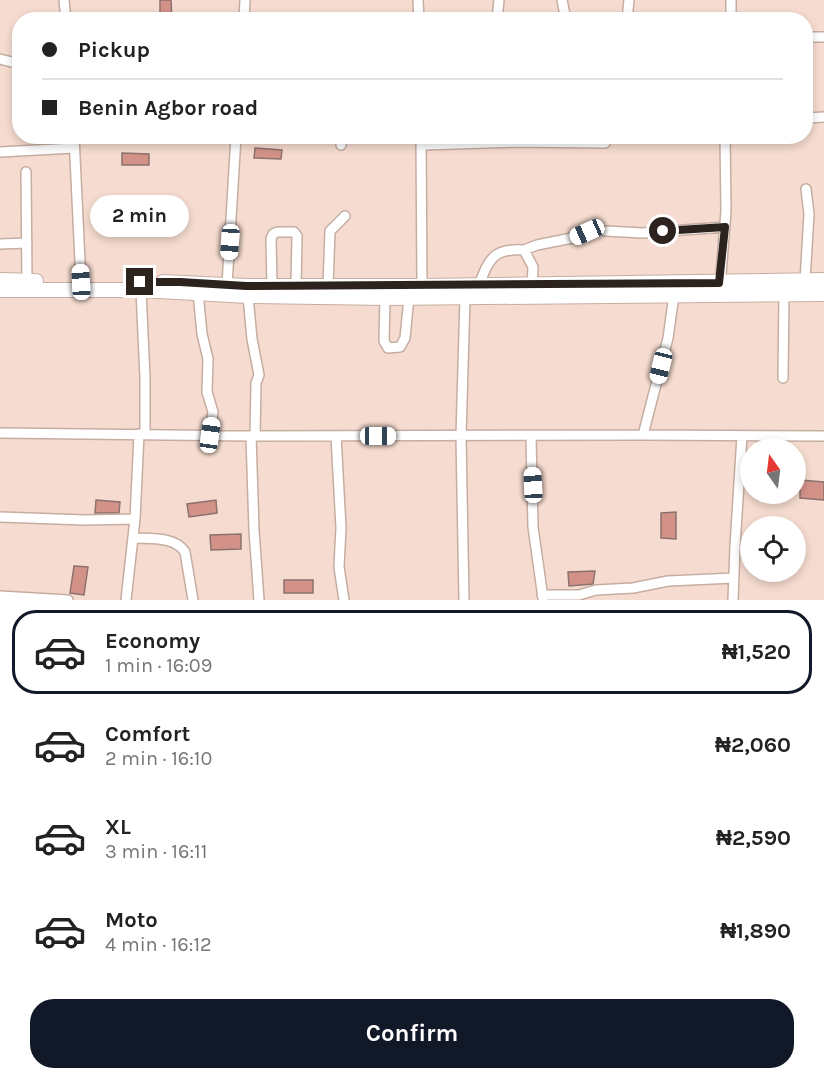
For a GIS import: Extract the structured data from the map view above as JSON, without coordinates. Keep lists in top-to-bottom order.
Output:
{
  "north": "top",
  "page": {
    "banner": ["Pickup", "Benin Agbor road"],
    "bubble": "2 min",
    "list": [
      {
        "name": "Economy",
        "note": "1 min · 16:09",
        "value": "₦1,520"
      },
      {
        "name": "Comfort",
        "note": "2 min · 16:10",
        "value": "₦2,060"
      },
      {
        "name": "XL",
        "note": "3 min · 16:11",
        "value": "₦2,590"
      },
      {
        "name": "Moto",
        "note": "4 min · 16:12",
        "value": "₦1,890"
      }
    ],
    "buttons": "Confirm"
  }
}
